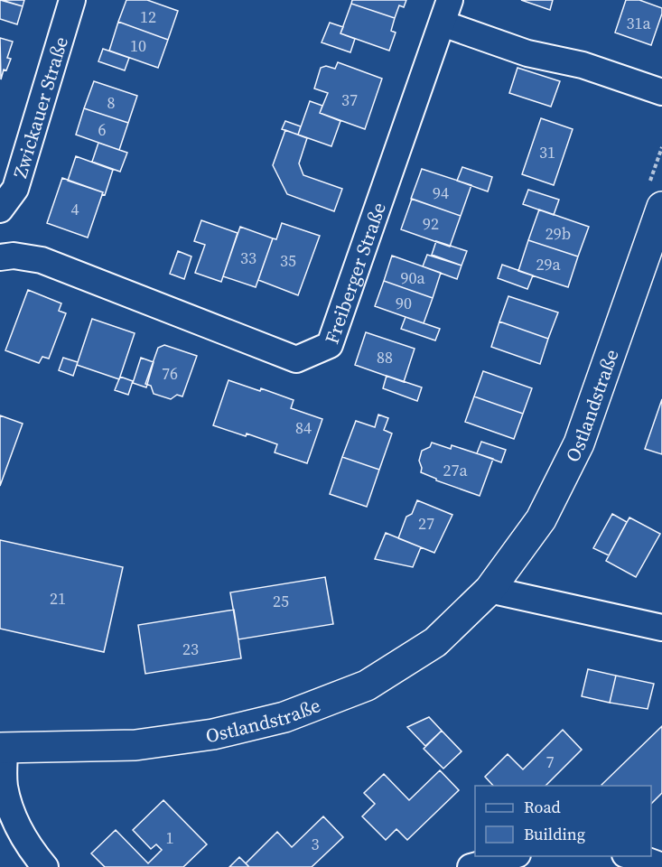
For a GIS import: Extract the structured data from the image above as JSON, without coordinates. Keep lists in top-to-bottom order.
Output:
{
  "streets": {
    "street": ["Zwickauer Straße", "Freiberger Straße", "Ostlandstraße"]
  },
  "house_numbers": [
    "12",
    "31a",
    "10",
    "37",
    "8",
    "6",
    "31",
    "94",
    "4",
    "92",
    "29b",
    "33",
    "35",
    "29a",
    "90a",
    "90",
    "88",
    "76",
    "84",
    "27a",
    "27",
    "21",
    "25",
    "23",
    "7",
    "1",
    "3"
  ],
  "legend": ["Road", "Building"]
}
